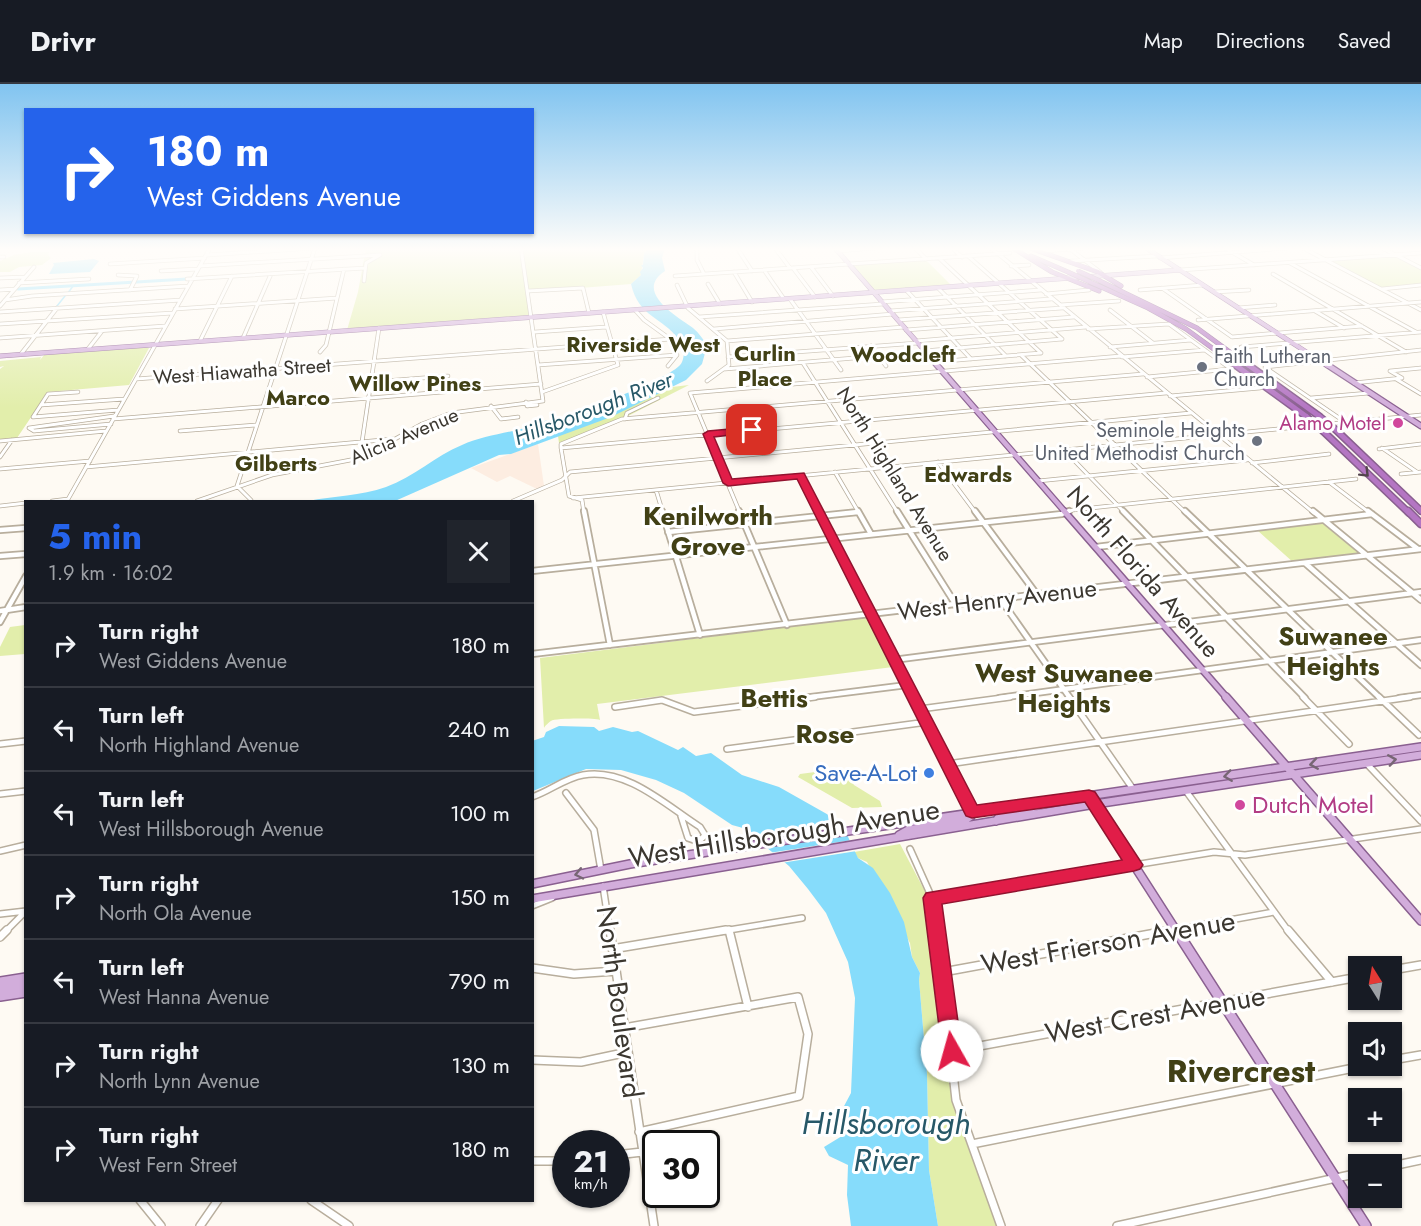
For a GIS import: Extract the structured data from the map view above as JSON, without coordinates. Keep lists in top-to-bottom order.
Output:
{
  "streets": {
    "main road": ["North Florida Avenue", "West Hillsborough Avenue"],
    "street": [
      "West Hiawatha Street",
      "Alicia Avenue",
      "North Highland Avenue",
      "West Henry Avenue",
      "West Frierson Avenue",
      "North Boulevard",
      "West Crest Avenue"
    ]
  },
  "crossings": [
    ["North Highland Avenue", "West Henry Avenue"],
    ["North Florida Avenue", "West Henry Avenue"],
    ["North Florida Avenue", "West Hillsborough Avenue"],
    ["West Hillsborough Avenue", "North Boulevard"]
  ],
  "districts": [
    "Riverside West",
    "Curlin Place",
    "Woodcleft",
    "Willow Pines",
    "Marco",
    "Gilberts",
    "Edwards",
    "Kenilworth Grove",
    "Suwanee Heights",
    "West Suwanee Heights",
    "Bettis",
    "Rose",
    "Rivercrest"
  ],
  "water": ["Hillsborough River"],
  "places": [
    "Faith Lutheran Church",
    "Alamo Motel",
    "Seminole Heights United Methodist Church",
    "Save-A-Lot",
    "Dutch Motel"
  ],
  "north": "top",
  "page": {
    "header": "Drivr",
    "nav": ["Map", "Directions", "Saved"],
    "turn": ["180 m", "West Giddens Avenue"],
    "heading": ["5 min", "1.9 km · 16:02"],
    "list": [
      {
        "name": "Turn right",
        "note": "West Giddens Avenue",
        "value": "180 m"
      },
      {
        "name": "Turn left",
        "note": "North Highland Avenue",
        "value": "240 m"
      },
      {
        "name": "Turn left",
        "note": "West Hillsborough Avenue",
        "value": "100 m"
      },
      {
        "name": "Turn right",
        "note": "North Ola Avenue",
        "value": "150 m"
      },
      {
        "name": "Turn left",
        "note": "West Hanna Avenue",
        "value": "790 m"
      },
      {
        "name": "Turn right",
        "note": "North Lynn Avenue",
        "value": "130 m"
      },
      {
        "name": "Turn right",
        "note": "West Fern Street",
        "value": "180 m"
      }
    ],
    "map_buttons": ["+", "−"],
    "speed": "21 km/h",
    "limit": "30"
  }
}
